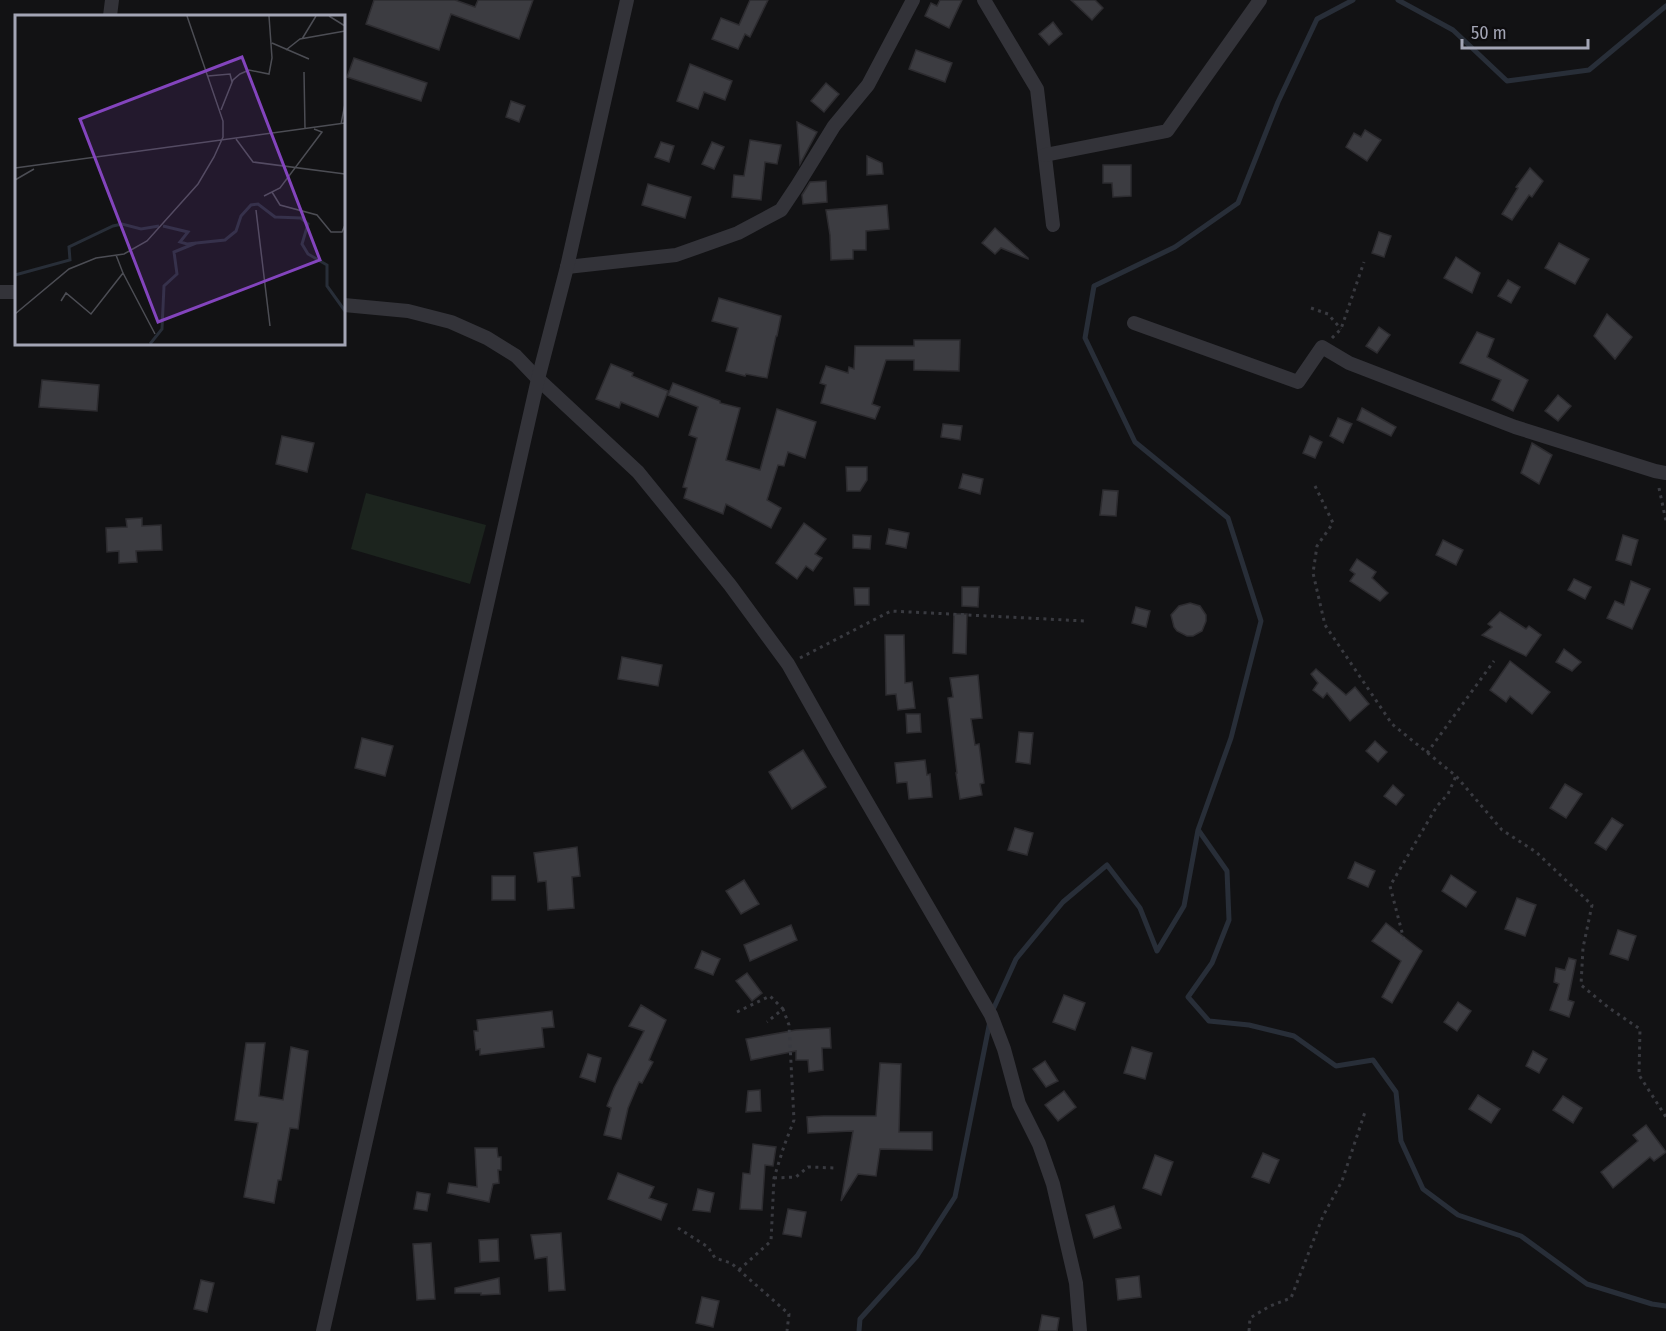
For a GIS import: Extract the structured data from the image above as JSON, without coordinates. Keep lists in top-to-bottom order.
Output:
{
  "scale_bar": "50 m"
}
